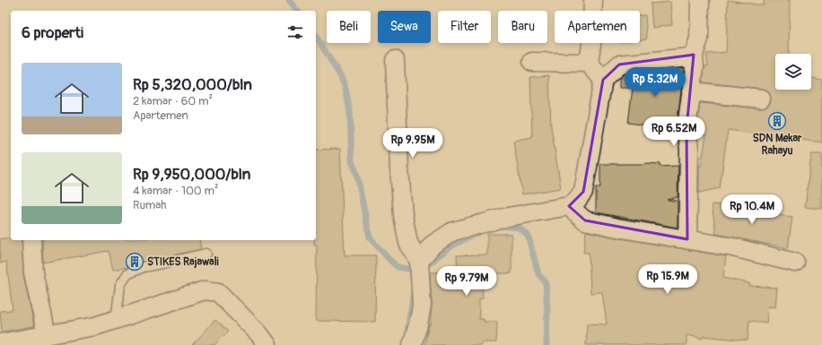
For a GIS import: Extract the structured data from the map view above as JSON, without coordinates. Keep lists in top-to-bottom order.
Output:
{
  "places": {
    "building": ["SDN Mekar Rahayu", "STIKES Rajawali"]
  },
  "page": {
    "chip": [
      "Beli",
      "Sewa",
      "Filter",
      "Baru",
      "Apartemen"
    ],
    "heading": "6 properti",
    "list": [
      {
        "name": "Rp 5,320,000/bln",
        "note": "2 kamar · 60 m² · Apartemen"
      },
      {
        "name": "Rp 9,950,000/bln",
        "note": "4 kamar · 100 m² · Rumah"
      }
    ],
    "price": [
      "Rp 5.32M",
      "Rp 6.52M",
      "Rp 9.95M",
      "Rp 10.4M",
      "Rp 15.9M",
      "Rp 9.79M"
    ]
  }
}
